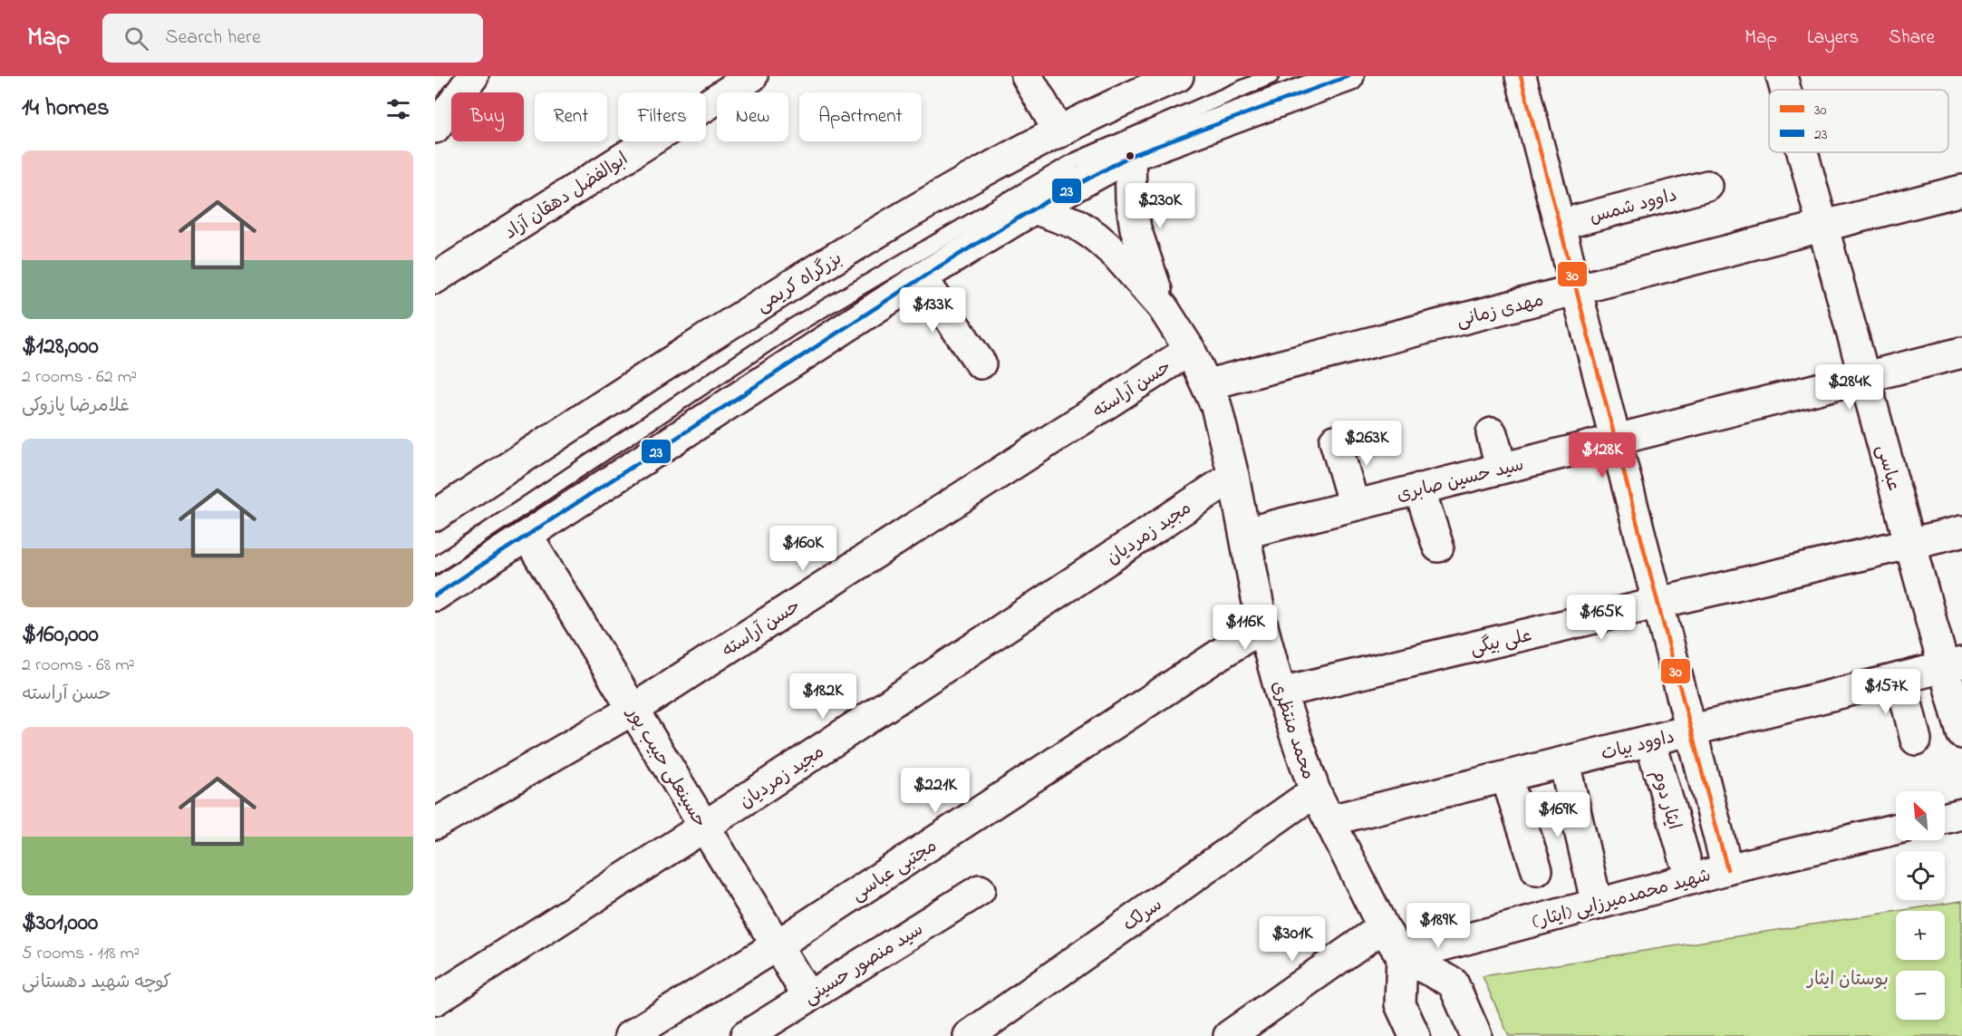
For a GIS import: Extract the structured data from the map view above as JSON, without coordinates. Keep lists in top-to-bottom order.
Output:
{
  "streets": {
    "main road": [
      "ابوالفضل دهقان آزاد",
      "داوود شمس",
      "بزرگراه کریمی",
      "مهدی زمانی",
      "حسن آراسته",
      "عباسی",
      "سید حسین صابری",
      "مجید زمردیان",
      "علی بیگی",
      "محمد منتظری",
      "داوود بیات",
      "حسینعلی حبیب پور",
      "ایثار دوم",
      "مجتبی عباسی",
      "شهید محمدمیرزایی (ایثار)",
      "سرلک",
      "سید منصور حسینی"
    ]
  },
  "crossings": [
    ["مهدی زمانی", "عباسی"],
    ["مهدی زمانی", "محمد منتظری"],
    ["حسن آراسته", "محمد منتظری"],
    ["حسن آراسته", "حسینعلی حبیب پور"],
    ["عباسی", "سید حسین صابری"],
    ["عباسی", "علی بیگی"],
    ["عباسی", "داوود بیات"],
    ["سید حسین صابری", "محمد منتظری"],
    ["مجید زمردیان", "محمد منتظری"],
    ["مجید زمردیان", "حسینعلی حبیب پور"],
    ["علی بیگی", "محمد منتظری"],
    ["محمد منتظری", "داوود بیات"],
    ["محمد منتظری", "مجتبی عباسی"],
    ["محمد منتظری", "شهید محمدمیرزایی (ایثار)"],
    ["محمد منتظری", "سرلک"],
    ["داوود بیات", "ایثار دوم"],
    ["حسینعلی حبیب پور", "مجتبی عباسی"],
    ["حسینعلی حبیب پور", "سید منصور حسینی"]
  ],
  "parks": ["بوستان ایثار"],
  "lines": ["transit line 30", "transit line 23"],
  "legend": ["30", "23"],
  "north": "top left",
  "page": {
    "header": "Map",
    "search": "Search here",
    "nav": ["Map", "Layers", "Share"],
    "heading": "14 homes",
    "chip": [
      "Buy",
      "Rent",
      "Filters",
      "New",
      "Apartment"
    ],
    "list": [
      {
        "name": "$128,000",
        "note": "2 rooms · 62 m² · غلامرضا پازوکی"
      },
      {
        "name": "$160,000",
        "note": "2 rooms · 68 m² · حسن آراسته"
      },
      {
        "name": "$301,000",
        "note": "5 rooms · 118 m² · کوچه شهید دهستانی"
      }
    ],
    "price": [
      "$230K",
      "$133K",
      "$284K",
      "$263K",
      "$128K",
      "$160K",
      "$165K",
      "$116K",
      "$157K",
      "$182K",
      "$221K",
      "$169K",
      "$189K",
      "$301K"
    ],
    "map_buttons": ["+", "−"]
  }
}
